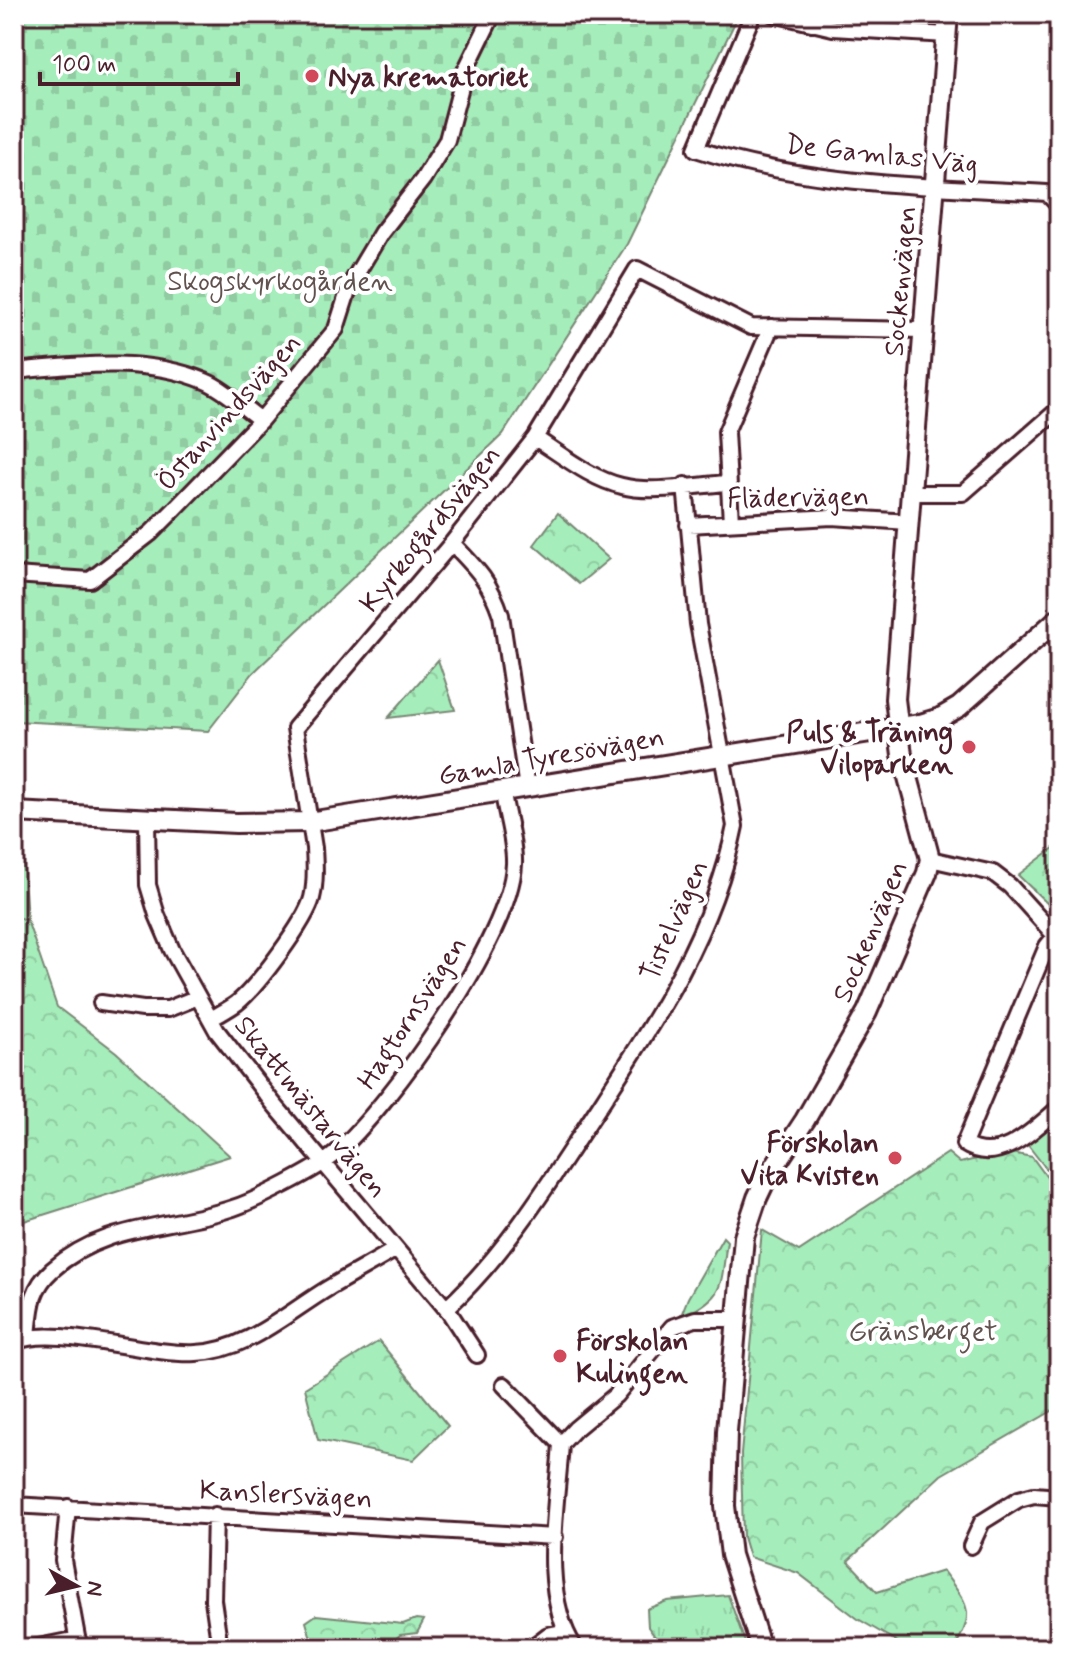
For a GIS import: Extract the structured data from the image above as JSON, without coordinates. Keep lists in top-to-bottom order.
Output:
{
  "streets": {
    "street": [
      "De Gamlas Väg",
      "Sockenvägen",
      "Östanvindsvägen",
      "Flädervägen",
      "Kyrkogårdsvägen",
      "Gamla Tyresövägen",
      "Tistelvägen",
      "Hagtornsvägen",
      "Skattmästarvägen",
      "Kanslersvägen"
    ]
  },
  "crossings": [
    ["De Gamlas Väg", "Sockenvägen"],
    ["Sockenvägen", "Flädervägen"],
    ["Sockenvägen", "Gamla Tyresövägen"],
    ["Flädervägen", "Tistelvägen"],
    ["Kyrkogårdsvägen", "Gamla Tyresövägen"],
    ["Kyrkogårdsvägen", "Skattmästarvägen"],
    ["Gamla Tyresövägen", "Tistelvägen"],
    ["Gamla Tyresövägen", "Hagtornsvägen"],
    ["Gamla Tyresövägen", "Skattmästarvägen"],
    ["Tistelvägen", "Skattmästarvägen"],
    ["Hagtornsvägen", "Skattmästarvägen"]
  ],
  "parks": ["Skogskyrkogården", "Gränsberget"],
  "places": [
    "Nya krematoriet",
    "Puls & Träning Viloparken",
    "Förskolan Vita Kvisten",
    "Förskolan Kulingen"
  ],
  "scale_bar": "100 m",
  "north": "right"
}
